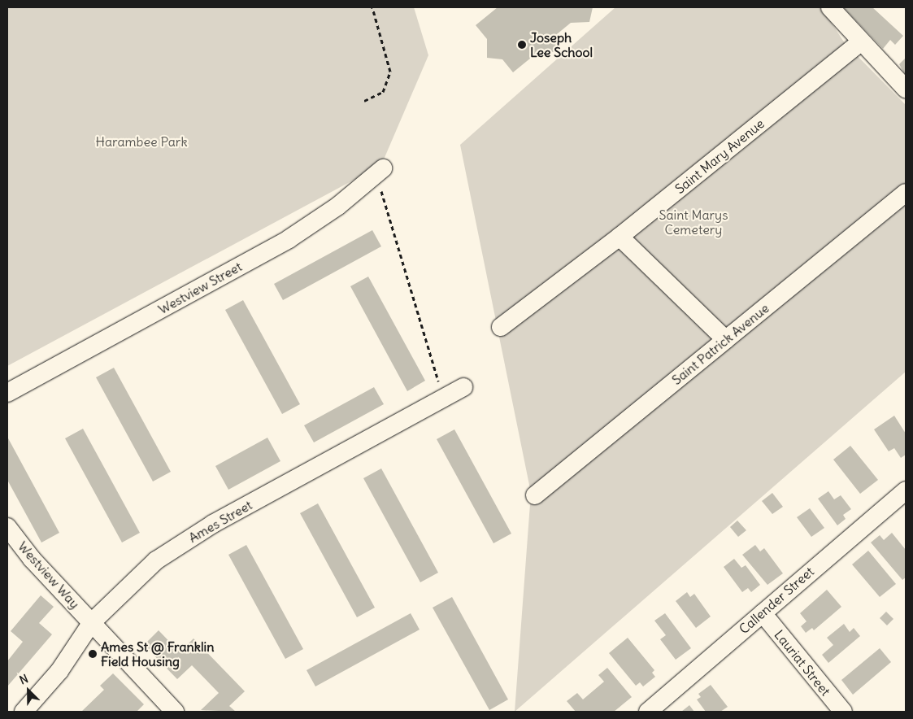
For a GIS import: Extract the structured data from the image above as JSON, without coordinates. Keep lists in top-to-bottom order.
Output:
{
  "streets": {
    "street": [
      "Saint Mary Avenue",
      "Westview Street",
      "Saint Patrick Avenue",
      "Ames Street",
      "Westview Way",
      "Callender Street",
      "Lauriat Street"
    ]
  },
  "crossings": [
    ["Ames Street", "Westview Way"],
    ["Callender Street", "Lauriat Street"]
  ],
  "parks": ["Harambee Park", "Saint Marys Cemetery"],
  "places": ["Joseph Lee School", "Ames St @ Franklin Field Housing"],
  "north": "top left"
}
